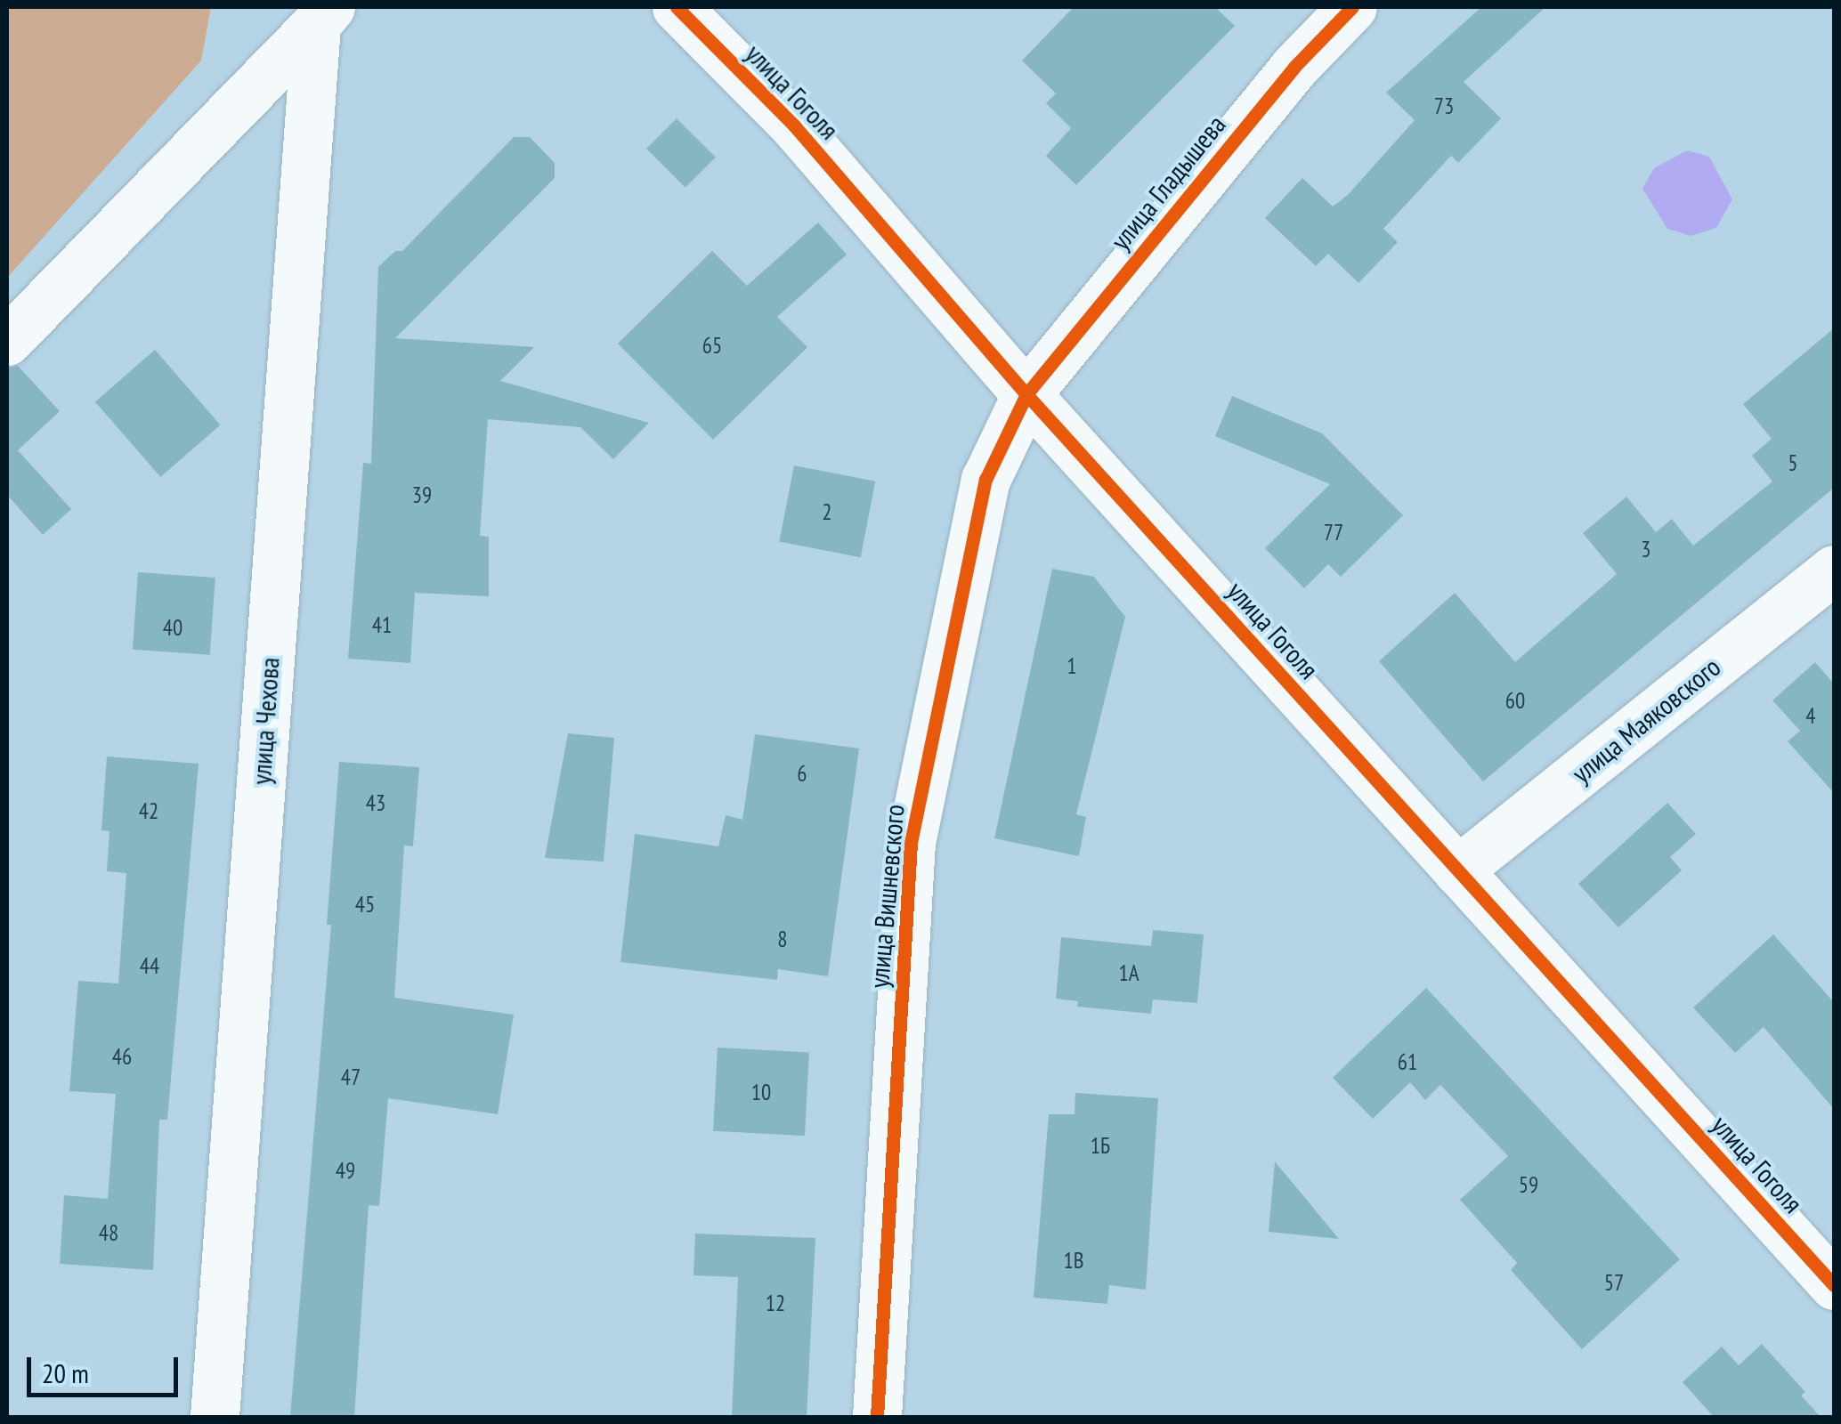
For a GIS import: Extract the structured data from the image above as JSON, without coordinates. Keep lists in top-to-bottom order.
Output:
{
  "streets": {
    "street": [
      "улица Гоголя",
      "улица Гладышева",
      "улица Маяковского",
      "улица Чехова",
      "улица Вишневского"
    ]
  },
  "crossings": [
    ["улица Гоголя", "улица Гладышева"],
    ["улица Гоголя", "улица Маяковского"],
    ["улица Гоголя", "улица Вишневского"],
    ["улица Гладышева", "улица Вишневского"]
  ],
  "house_numbers": [
    "73",
    "65",
    "5",
    "39",
    "2",
    "77",
    "3",
    "41",
    "40",
    "1",
    "60",
    "4",
    "6",
    "43",
    "42",
    "45",
    "8",
    "44",
    "1А",
    "46",
    "61",
    "47",
    "10",
    "1Б",
    "49",
    "59",
    "48",
    "1В",
    "57",
    "12"
  ],
  "scale_bar": "20 m"
}
